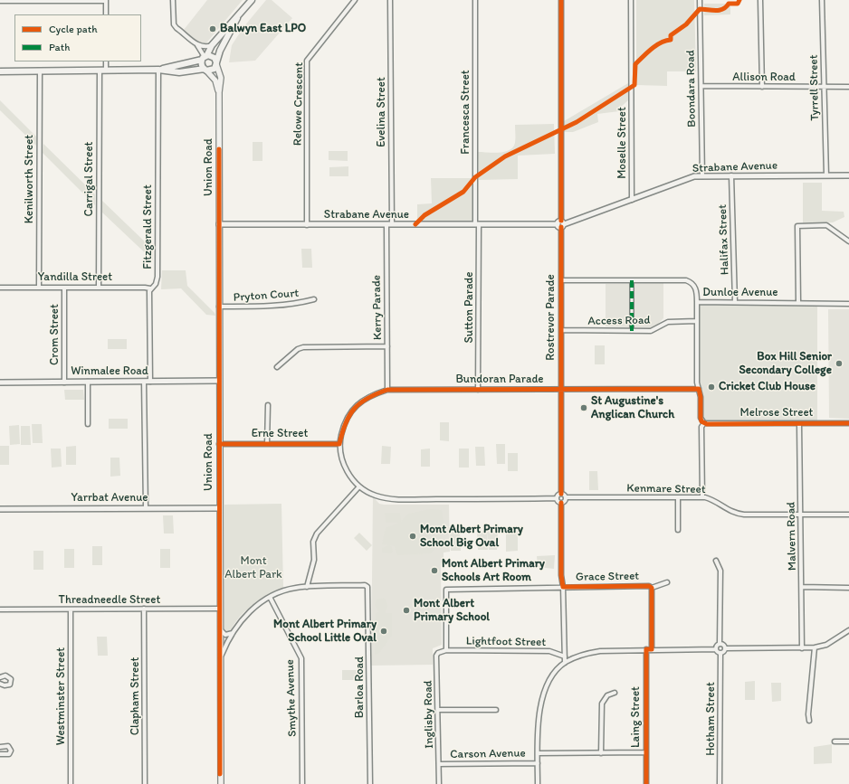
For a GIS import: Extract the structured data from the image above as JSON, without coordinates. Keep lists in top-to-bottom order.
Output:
{
  "streets": {
    "main road": ["Union Road"],
    "street": [
      "Allison Road",
      "Tyrrell Street",
      "Boondara Road",
      "Relowe Crescent",
      "Evelina Street",
      "Francesca Street",
      "Moselle Street",
      "Strabane Avenue",
      "Kenilworth Street",
      "Carrigal Street",
      "Fitzgerald Street",
      "Halifax Street",
      "Yandilla Street",
      "Dunloe Avenue",
      "Pryton Court",
      "Kerry Parade",
      "Sutton Parade",
      "Rostrevor Parade",
      "Access Road",
      "Crom Street",
      "Winmalee Road",
      "Bundoran Parade",
      "Melrose Street",
      "Erne Street",
      "Kenmare Street",
      "Yarrbat Avenue",
      "Malvern Road",
      "Grace Street",
      "Threadneedle Street",
      "Lightfoot Street",
      "Barloa Road",
      "Westminster Street",
      "Clapham Street",
      "Smythe Avenue",
      "Inglisby Road",
      "Laing Street",
      "Hotham Street",
      "Carson Avenue"
    ]
  },
  "crossings": [
    ["Allison Road", "Tyrrell Street"],
    ["Allison Road", "Boondara Road"],
    ["Tyrrell Street", "Strabane Avenue"],
    ["Boondara Road", "Strabane Avenue"],
    ["Relowe Crescent", "Strabane Avenue"],
    ["Evelina Street", "Strabane Avenue"],
    ["Francesca Street", "Strabane Avenue"],
    ["Francesca Street", "Sutton Parade"],
    ["Moselle Street", "Strabane Avenue"],
    ["Union Road", "Strabane Avenue"],
    ["Union Road", "Pryton Court"],
    ["Union Road", "Winmalee Road"],
    ["Union Road", "Erne Street"],
    ["Union Road", "Yarrbat Avenue"],
    ["Union Road", "Threadneedle Street"],
    ["Strabane Avenue", "Halifax Street"],
    ["Strabane Avenue", "Kerry Parade"],
    ["Strabane Avenue", "Sutton Parade"],
    ["Strabane Avenue", "Rostrevor Parade"],
    ["Kenilworth Street", "Yandilla Street"],
    ["Carrigal Street", "Yandilla Street"],
    ["Fitzgerald Street", "Yandilla Street"],
    ["Fitzgerald Street", "Winmalee Road"],
    ["Halifax Street", "Dunloe Avenue"],
    ["Yandilla Street", "Crom Street"],
    ["Dunloe Avenue", "Rostrevor Parade"],
    ["Kerry Parade", "Bundoran Parade"],
    ["Sutton Parade", "Bundoran Parade"],
    ["Rostrevor Parade", "Access Road"],
    ["Rostrevor Parade", "Bundoran Parade"],
    ["Rostrevor Parade", "Kenmare Street"],
    ["Crom Street", "Winmalee Road"],
    ["Melrose Street", "Malvern Road"],
    ["Kenmare Street", "Malvern Road"],
    ["Grace Street", "Lightfoot Street"],
    ["Grace Street", "Inglisby Road"],
    ["Threadneedle Street", "Westminster Street"],
    ["Threadneedle Street", "Clapham Street"],
    ["Lightfoot Street", "Inglisby Road"],
    ["Inglisby Road", "Carson Avenue"]
  ],
  "parks": ["Mont Albert Park"],
  "places": [
    "Balwyn East LPO",
    "Box Hill Senior Secondary College",
    "Cricket Club House",
    "St Augustine's Anglican Church",
    "Mont Albert Primary School Big Oval",
    "Mont Albert Primary Schools Art Room",
    "Mont Albert Primary School",
    "Mont Albert Primary School Little Oval"
  ],
  "legend": ["Cycle path", "Path"]
}
